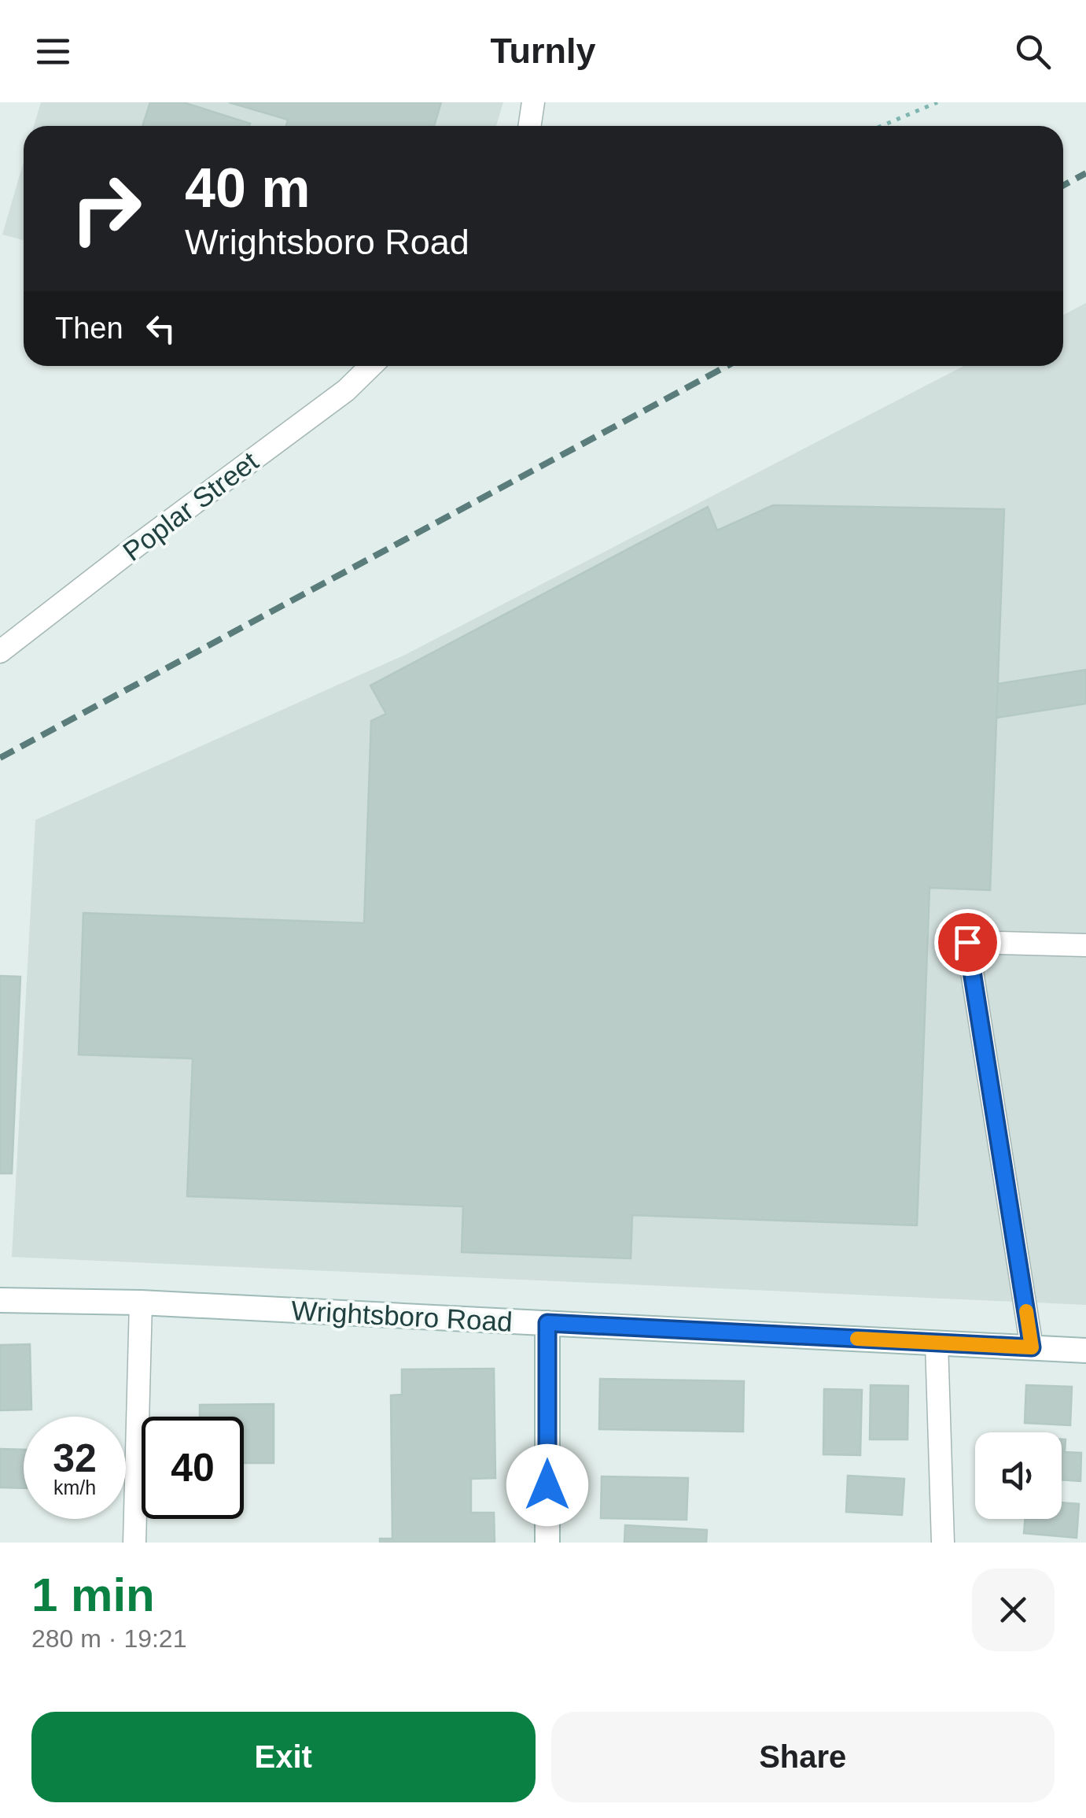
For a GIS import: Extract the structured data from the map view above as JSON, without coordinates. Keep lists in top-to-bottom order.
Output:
{
  "streets": {
    "main road": ["Wrightsboro Road"],
    "street": ["Poplar Street"]
  },
  "page": {
    "header": "Turnly",
    "turn": ["40 m", "Wrightsboro Road"],
    "then": "Then",
    "speed": "32 km/h",
    "limit": "40",
    "heading": ["1 min", "280 m · 19:21"],
    "buttons": ["Exit", "Share"]
  }
}
